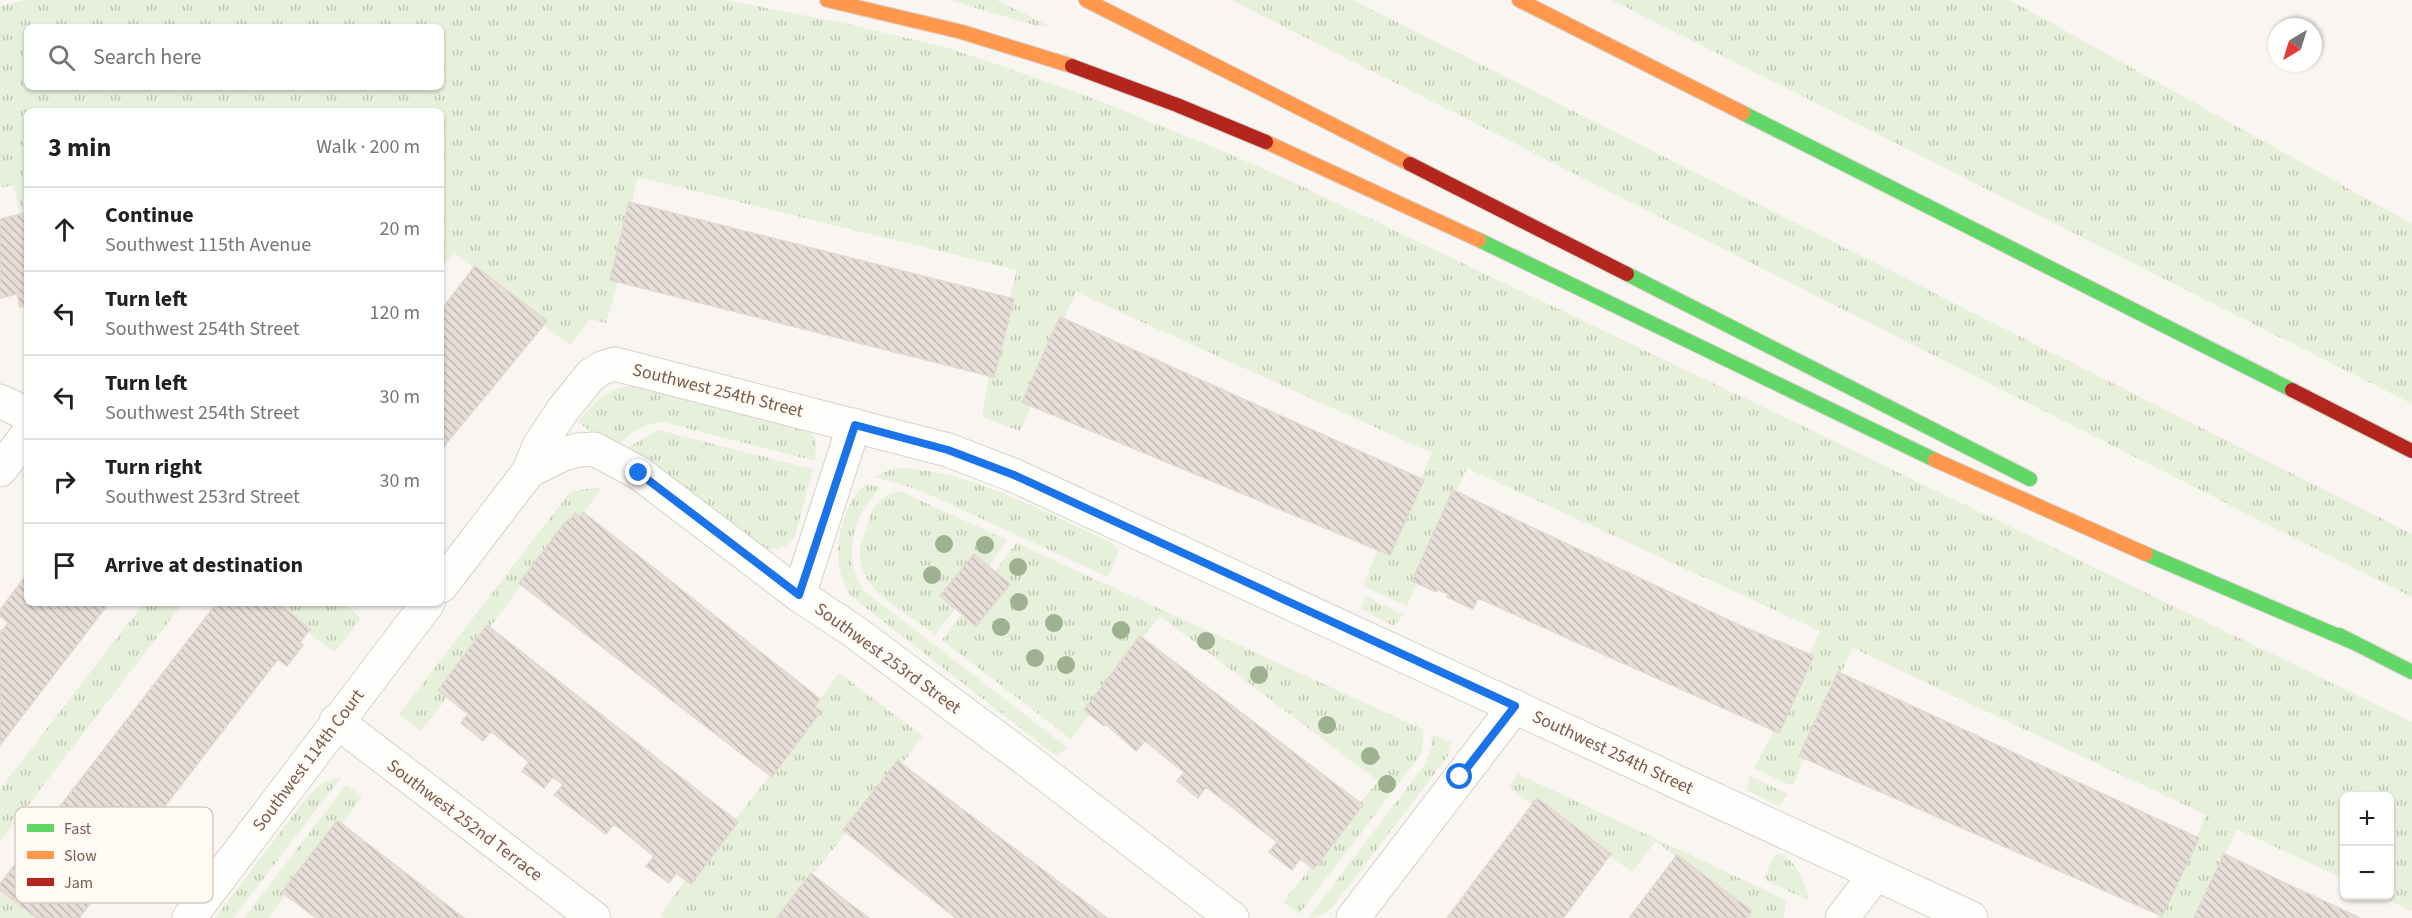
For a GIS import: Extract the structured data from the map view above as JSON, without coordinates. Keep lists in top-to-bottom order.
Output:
{
  "streets": {
    "street": [
      "Southwest 254th Street",
      "Southwest 253rd Street",
      "Southwest 114th Court",
      "Southwest 252nd Terrace"
    ]
  },
  "crossings": [
    ["Southwest 254th Street", "Southwest 253rd Street"],
    ["Southwest 114th Court", "Southwest 252nd Terrace"]
  ],
  "legend": ["Fast", "Slow", "Jam"],
  "north": "bottom left",
  "page": {
    "search": "Search here",
    "heading": ["3 min", "Walk · 200 m"],
    "list": [
      ["Continue", "Southwest 115th Avenue", "20 m"],
      ["Turn left", "Southwest 254th Street", "120 m"],
      ["Turn left", "Southwest 254th Street", "30 m"],
      ["Turn right", "Southwest 253rd Street", "30 m"],
      "Arrive at destination"
    ],
    "map_buttons": ["+", "−"]
  }
}
